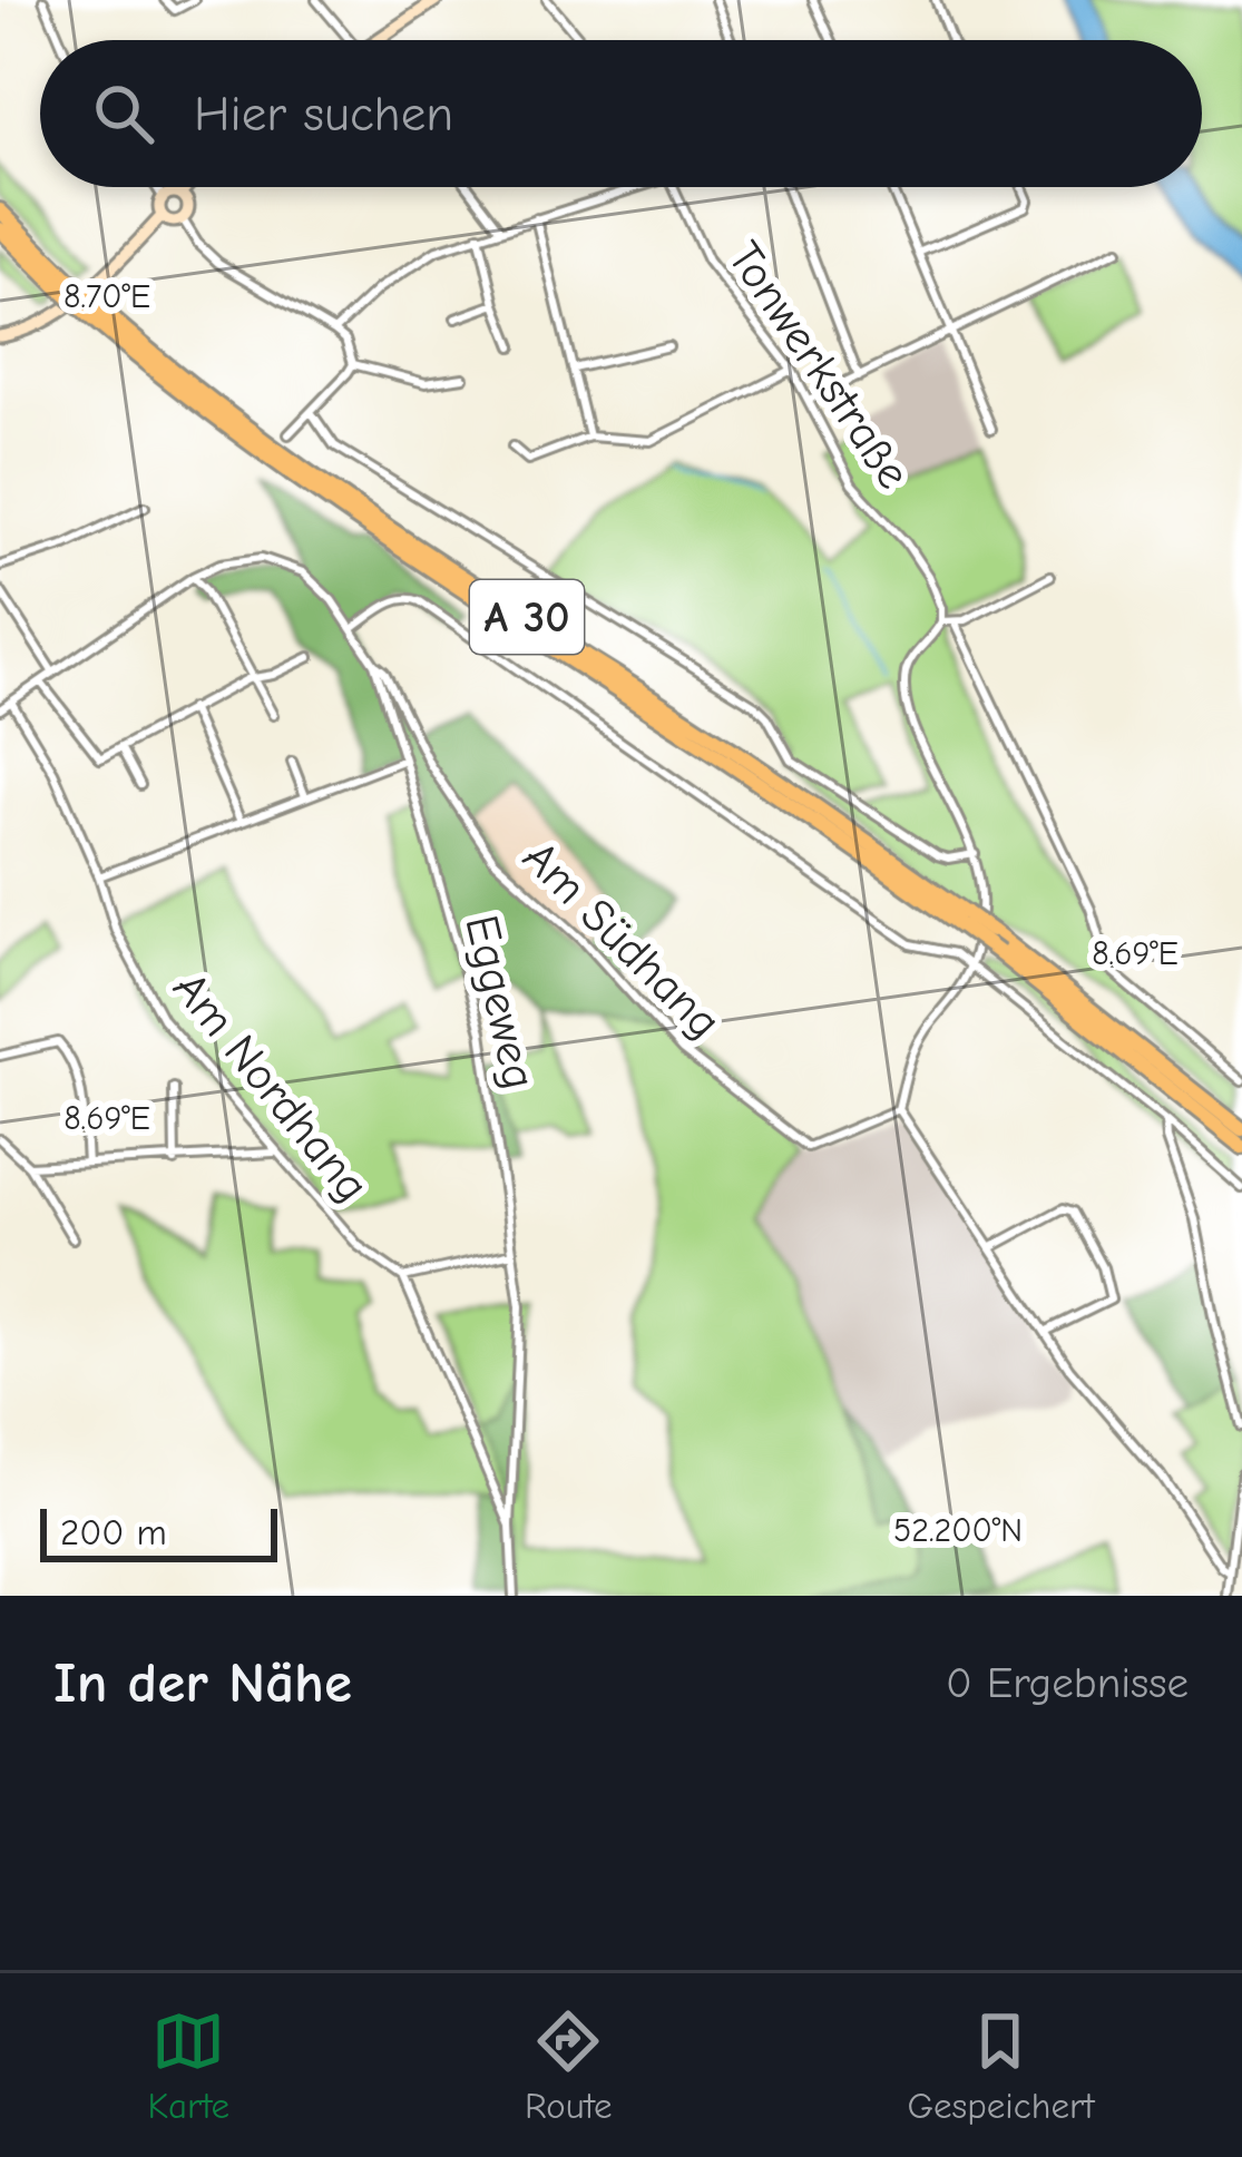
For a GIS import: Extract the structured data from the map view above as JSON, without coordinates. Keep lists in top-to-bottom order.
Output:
{
  "streets": {
    "highway": ["A 30"],
    "street": [
      "Tonwerkstraße",
      "Am Südhang",
      "Eggeweg",
      "Am Nordhang"
    ]
  },
  "crossings": [
    ["Am Südhang", "Eggeweg"],
    ["Eggeweg", "Am Nordhang"]
  ],
  "scale_bar": "200 m",
  "page": {
    "search": "Hier suchen",
    "scale": "200 m",
    "heading": ["In der Nähe", "0 Ergebnisse"],
    "nav": ["Karte", "Route", "Gespeichert"]
  },
  "coordinates": ["8.70°E", "8.69°E", "52.200°N"]
}
